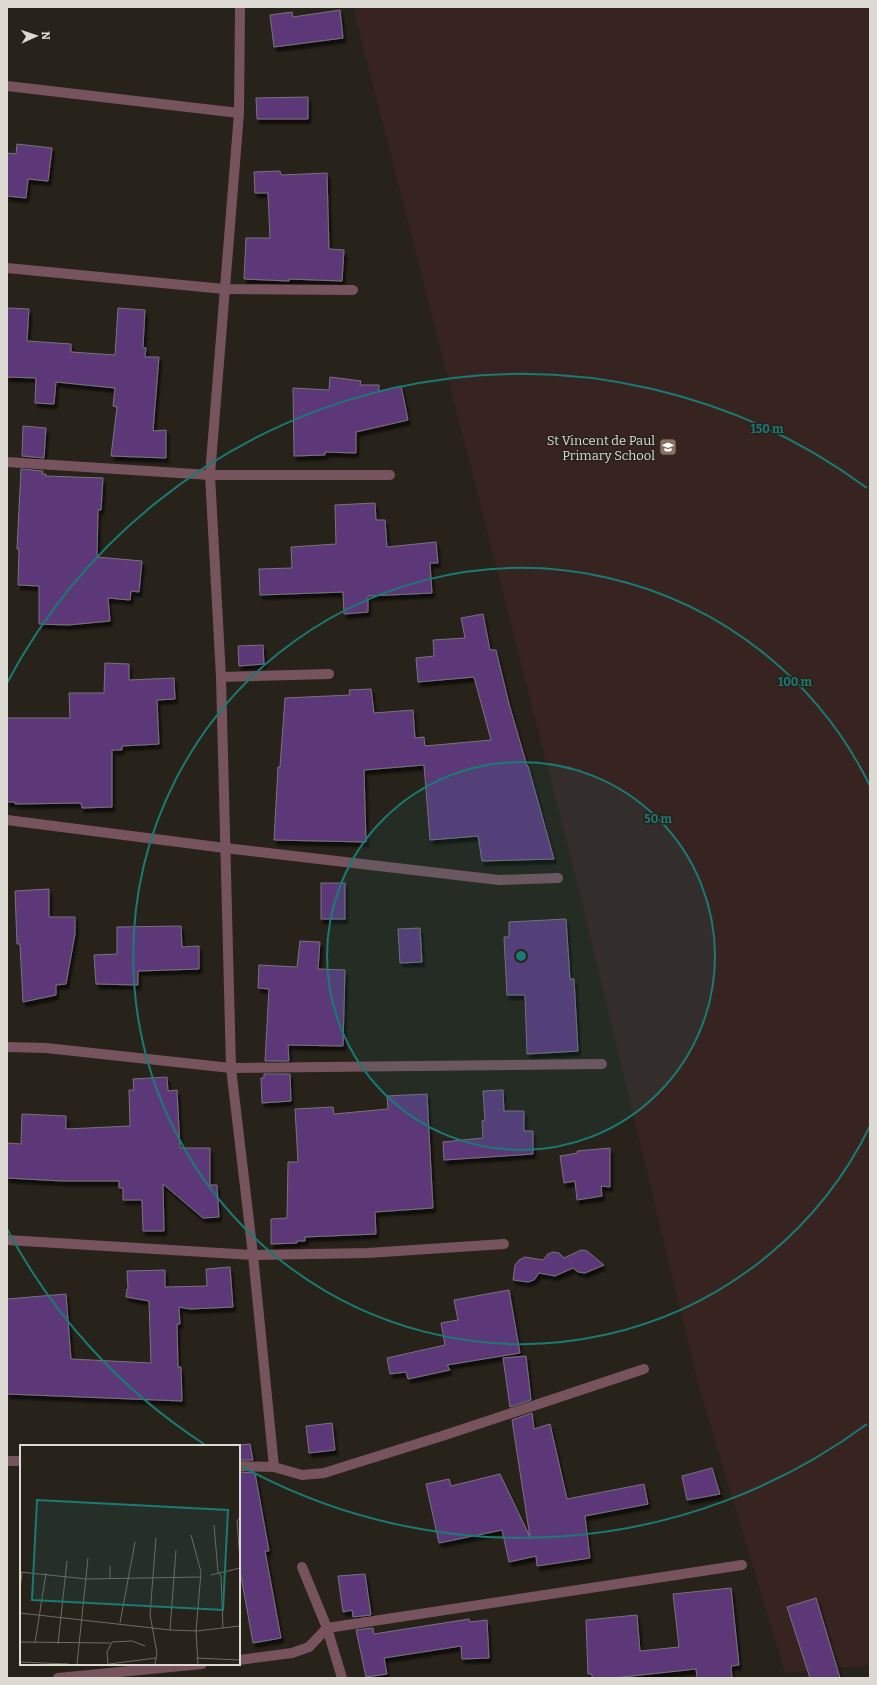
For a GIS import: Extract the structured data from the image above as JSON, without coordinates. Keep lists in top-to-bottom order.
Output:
{
  "places": {
    "school or university": ["St Vincent de Paul Primary School"]
  },
  "north": "right",
  "rings": ["150 m", "100 m", "50 m"]
}
